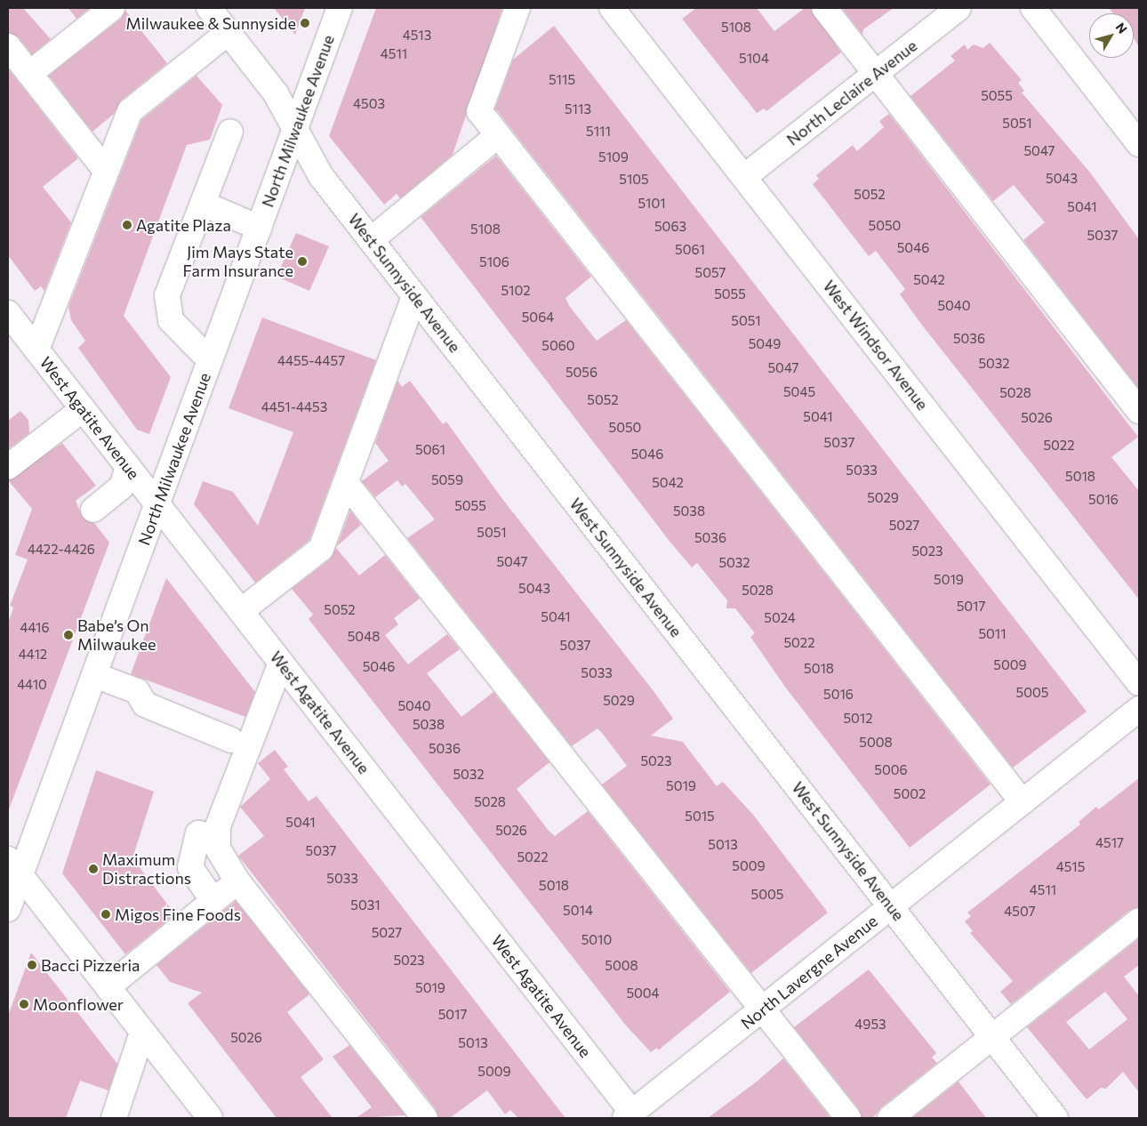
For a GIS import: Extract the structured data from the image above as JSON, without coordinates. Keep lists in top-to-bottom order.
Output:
{
  "streets": {
    "street": [
      "North Leclaire Avenue",
      "North Milwaukee Avenue",
      "West Sunnyside Avenue",
      "West Windsor Avenue",
      "West Agatite Avenue",
      "North Lavergne Avenue"
    ]
  },
  "crossings": [
    ["North Leclaire Avenue", "West Windsor Avenue"],
    ["North Milwaukee Avenue", "West Sunnyside Avenue"],
    ["North Milwaukee Avenue", "West Agatite Avenue"],
    ["West Sunnyside Avenue", "North Lavergne Avenue"],
    ["West Agatite Avenue", "North Lavergne Avenue"]
  ],
  "places": [
    "Milwaukee & Sunnyside",
    "Agatite Plaza",
    "Jim Mays State Farm Insurance",
    "Babe’s On Milwaukee",
    "Maximum Distractions",
    "Migos Fine Foods",
    "Bacci Pizzeria",
    "Moonflower"
  ],
  "house_numbers": [
    "5108",
    "4513",
    "4511",
    "5104",
    "5115",
    "5055",
    "4503",
    "5113",
    "5051",
    "5111",
    "5047",
    "5109",
    "5043",
    "5105",
    "5052",
    "5101",
    "5041",
    "5050",
    "5063",
    "5108",
    "5037",
    "5046",
    "5061",
    "5106",
    "5057",
    "5042",
    "5102",
    "5055",
    "5040",
    "5064",
    "5051",
    "5036",
    "5049",
    "5060",
    "4455-4457",
    "5032",
    "5047",
    "5056",
    "5045",
    "5028",
    "5052",
    "4451-4453",
    "5041",
    "5026",
    "5050",
    "5037",
    "5022",
    "5061",
    "5046",
    "5033",
    "5018",
    "5059",
    "5042",
    "5029",
    "5016",
    "5055",
    "5038",
    "5027",
    "5051",
    "5036",
    "4422-4426",
    "5023",
    "5047",
    "5032",
    "5019",
    "5043",
    "5028",
    "5017",
    "5052",
    "5041",
    "5024",
    "4416",
    "5011",
    "5048",
    "5022",
    "5037",
    "4412",
    "5009",
    "5046",
    "5018",
    "5033",
    "4410",
    "5005",
    "5016",
    "5029",
    "5040",
    "5012",
    "5038",
    "5008",
    "5036",
    "5023",
    "5006",
    "5032",
    "5019",
    "5002",
    "5028",
    "5015",
    "5041",
    "5026",
    "4517",
    "5013",
    "5037",
    "5022",
    "5009",
    "4515",
    "5033",
    "5018",
    "4511",
    "5005",
    "5031",
    "5014",
    "4507",
    "5027",
    "5010",
    "5023",
    "5008",
    "5019",
    "5004",
    "5017",
    "4953",
    "5026",
    "5013",
    "5009"
  ],
  "north": "top right"
}
